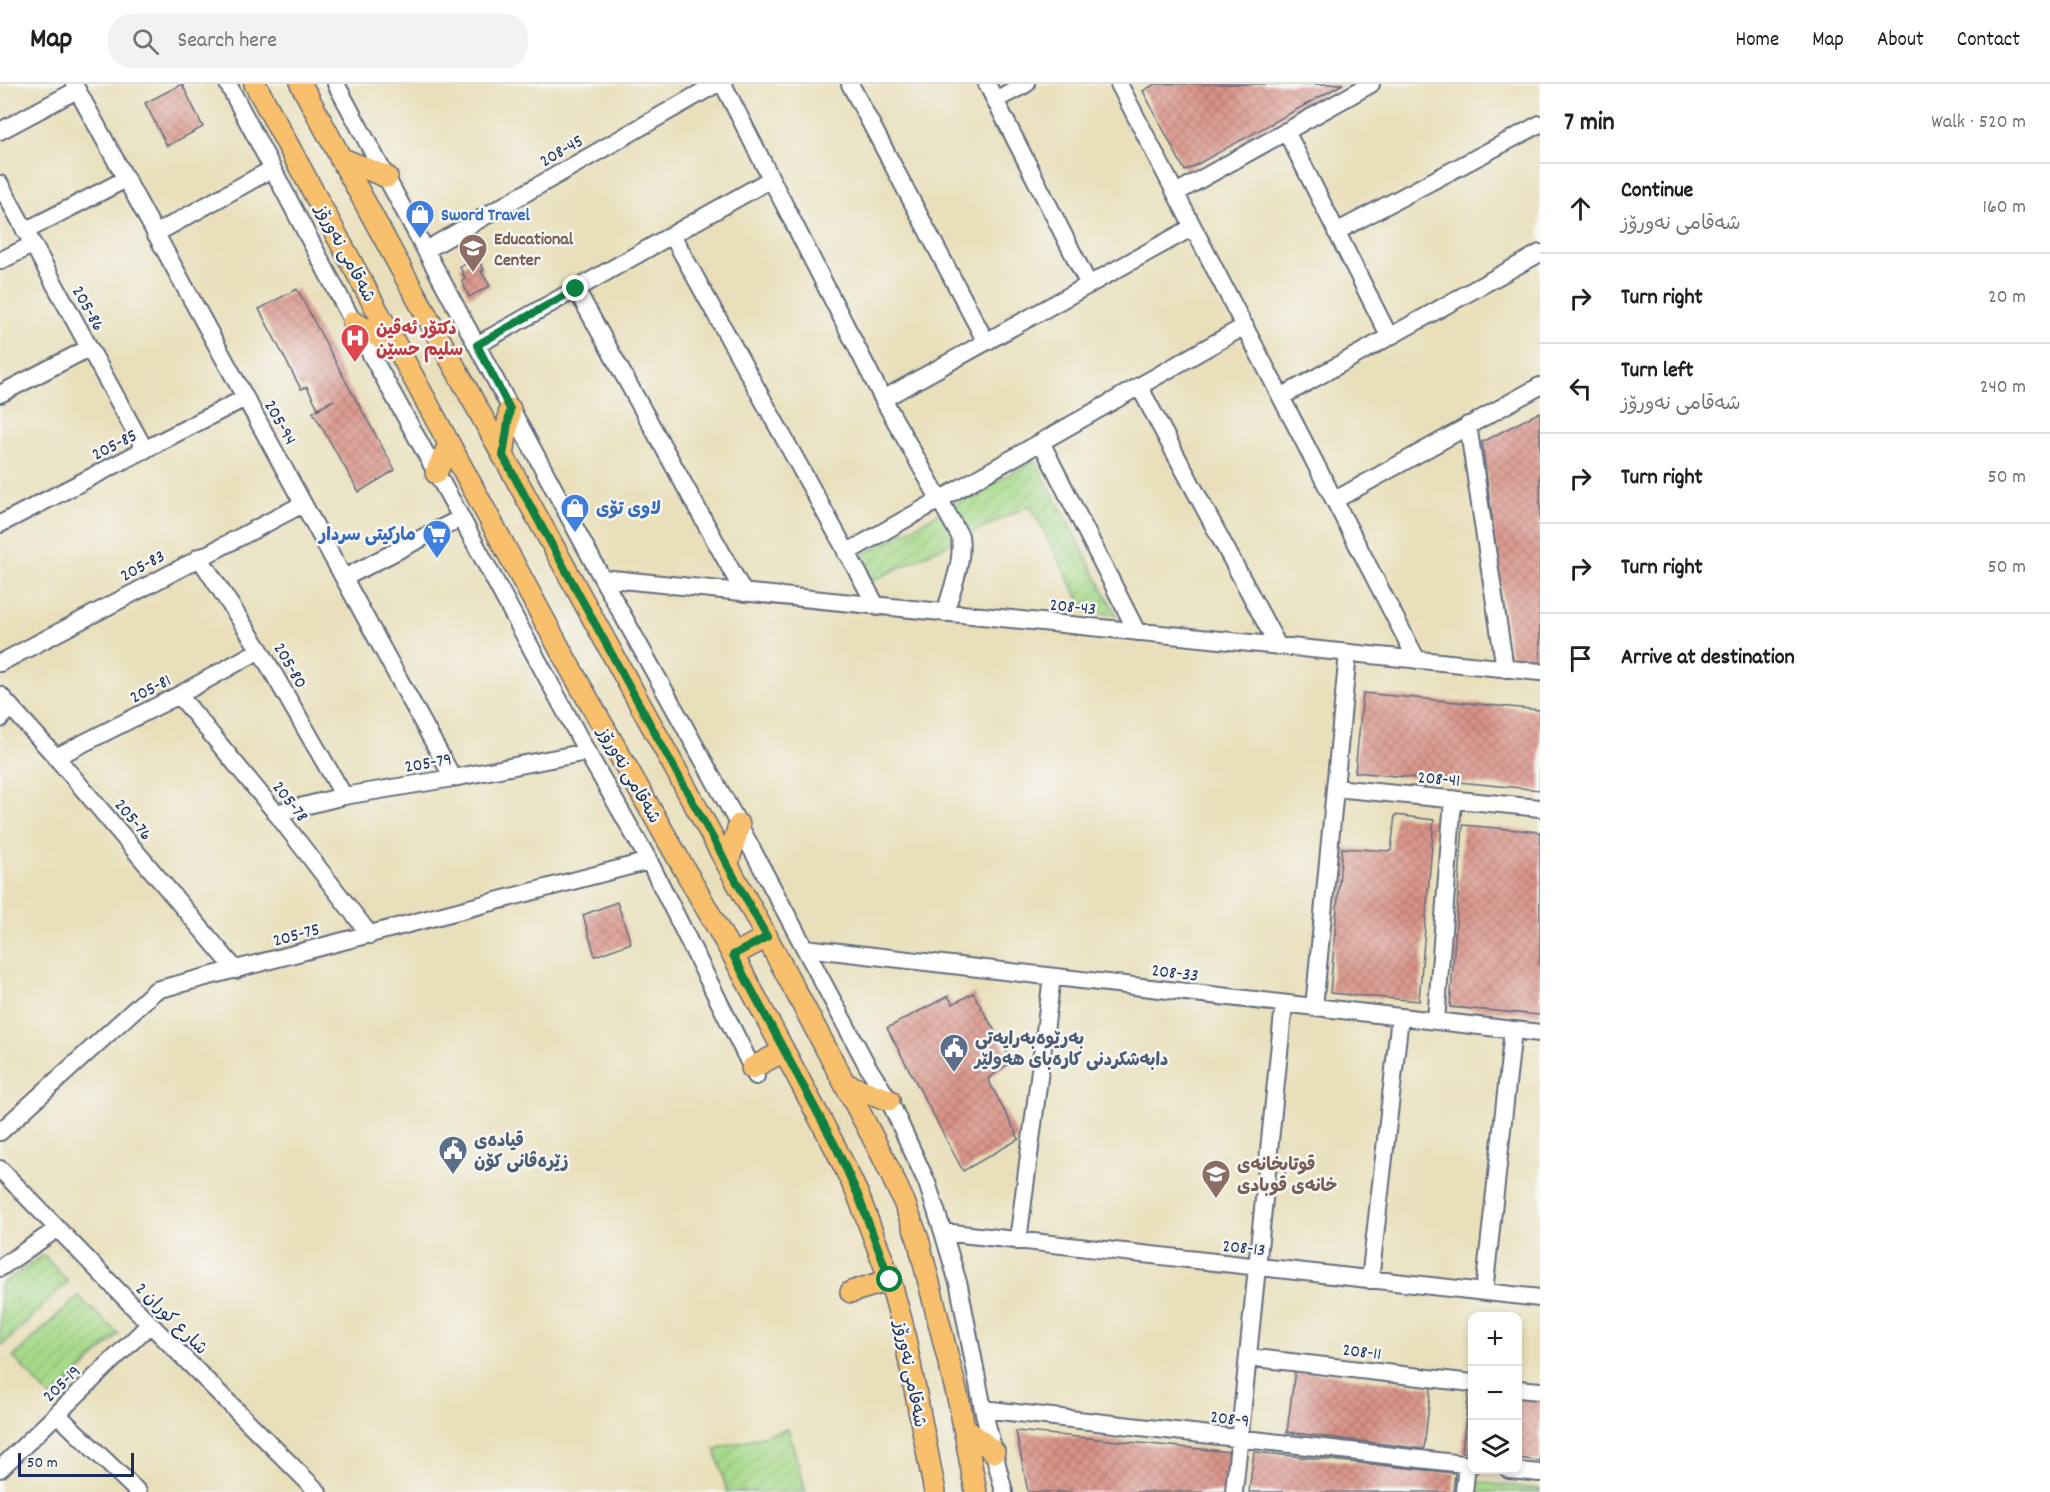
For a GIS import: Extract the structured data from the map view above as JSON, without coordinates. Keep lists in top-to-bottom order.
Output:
{
  "streets": {
    "main road": ["شەقامی نەورۆز"],
    "street": [
      "208-45",
      "205-86",
      "205-94",
      "205-85",
      "205-83",
      "208-43",
      "205-80",
      "205-81",
      "205-79",
      "208-41",
      "205-78",
      "205-76",
      "205-75",
      "208-33",
      "208-13",
      "شارع كوران 2",
      "208-11",
      "205-19",
      "208-9"
    ]
  },
  "crossings": [
    ["205-86", "205-85"],
    ["205-94", "205-85"],
    ["205-94", "205-83"],
    ["205-94", "205-79"],
    ["205-83", "205-80"],
    ["205-80", "205-81"],
    ["205-80", "205-79"],
    ["205-81", "205-78"],
    ["205-81", "205-76"],
    ["205-79", "205-78"],
    ["205-78", "205-75"],
    ["205-76", "205-75"],
    ["شارع كوران 2", "205-19"]
  ],
  "places": {
    "shop": ["Sword Travel", "لاوی تۆی"],
    "school or university": ["Educational Center", "قوتابخانەی خانەی قوبادی"],
    "hospital": ["دکتۆر ئەڤین سلیم حسێن"],
    "supermarket": ["ماركيتى سردار"],
    "public building": ["بەرێوەبەرایەتی دابەشکردنی کارەبای هەولێر", "قیادەی زێرەڤانی کۆن"]
  },
  "scale_bar": "50 m",
  "page": {
    "header": "Map",
    "search": "Search here",
    "nav": [
      "Home",
      "Map",
      "About",
      "Contact"
    ],
    "heading": ["7 min", "Walk · 520 m"],
    "list": [
      ["Continue", "شەقامی نەورۆز", "160 m"],
      ["Turn right", "20 m"],
      ["Turn left", "شەقامی نەورۆز", "240 m"],
      ["Turn right", "50 m"],
      ["Turn right", "50 m"],
      "Arrive at destination"
    ],
    "map_buttons": ["+", "−"],
    "scale": "50 m"
  }
}
